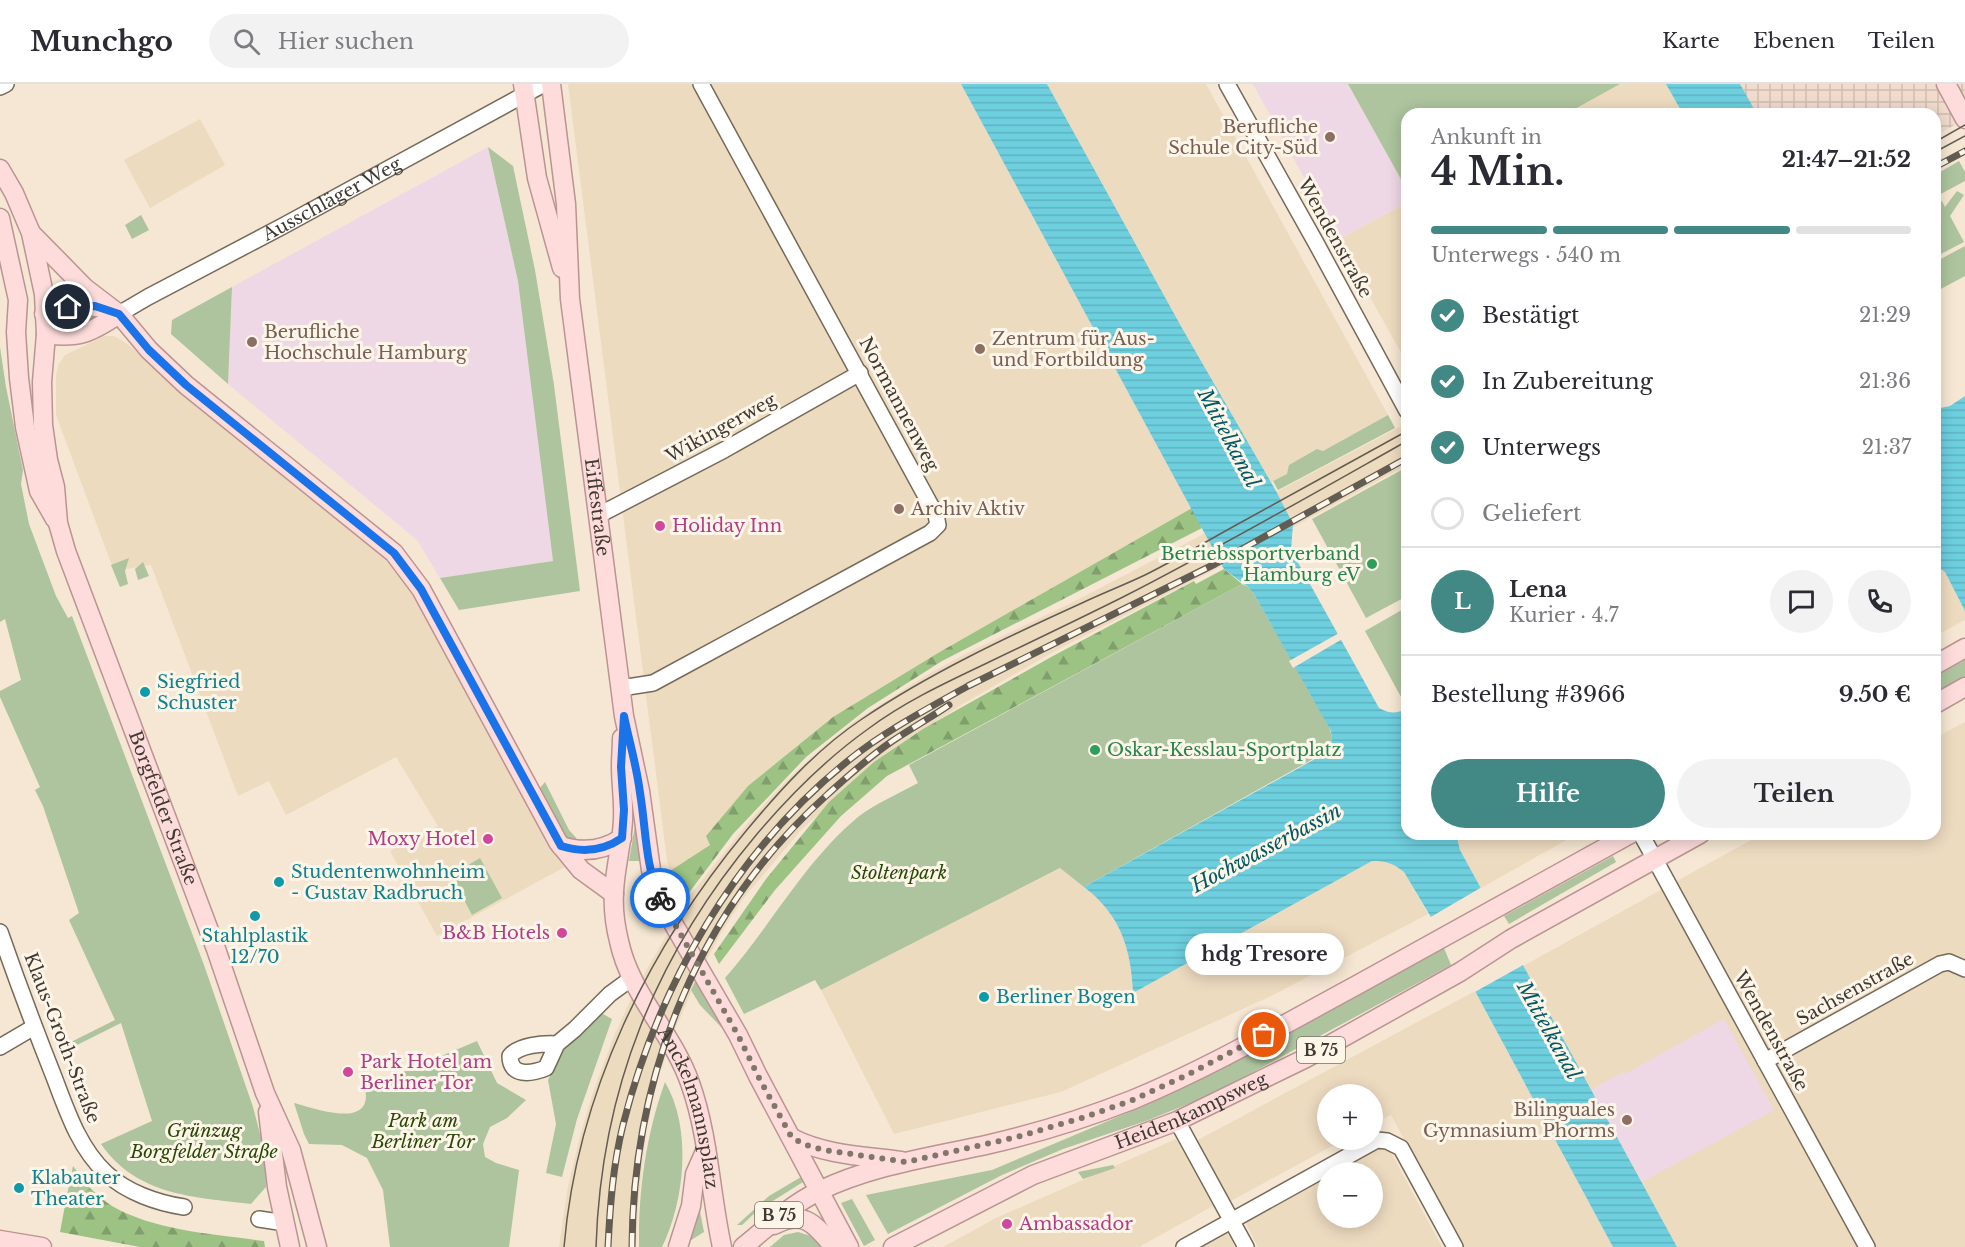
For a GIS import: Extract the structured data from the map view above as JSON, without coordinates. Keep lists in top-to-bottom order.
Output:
{
  "streets": {
    "main road": [
      "Ausschläger Weg",
      "Eiffestraße",
      "Borgfelder Straße",
      "B 75",
      "Anckelmannsplatz",
      "Heidenkampsweg"
    ],
    "street": [
      "Wendenstraße",
      "Normannenweg",
      "Wikingerweg",
      "Sachsenstraße",
      "Klaus-Groth-Straße"
    ]
  },
  "crossings": [
    ["Ausschläger Weg", "Eiffestraße"],
    ["Ausschläger Weg", "Borgfelder Straße"],
    ["Wendenstraße", "Sachsenstraße"],
    ["Wendenstraße", "Heidenkampsweg"],
    ["Normannenweg", "Wikingerweg"],
    ["Normannenweg", "Eiffestraße"],
    ["Wikingerweg", "Eiffestraße"],
    ["Eiffestraße", "Anckelmannsplatz"],
    ["B 75", "Heidenkampsweg"]
  ],
  "water": ["Mittelkanal", "Hochwasserbassin"],
  "parks": ["Stoltenpark", "Park am Berliner Tor", "Grünzug Borgfelder Straße"],
  "places": [
    "Berufliche Schule City-Süd",
    "Berufliche Hochschule Hamburg",
    "Zentrum für Aus- und Fortbildung",
    "Archiv Aktiv",
    "Holiday Inn",
    "Betriebssportverband Hamburg eV",
    "Siegfried Schuster",
    "Oskar-Kesslau-Sportplatz",
    "Moxy Hotel",
    "Studentenwohnheim - Gustav Radbruch",
    "Stahlplastik 12/70",
    "B&B Hotels",
    "Berliner Bogen",
    "hdg Tresore",
    "Park Hotel am Berliner Tor",
    "Bilinguales Gymnasium Phorms",
    "Klabauter Theater",
    "Ambassador"
  ],
  "page": {
    "header": "Munchgo",
    "search": "Hier suchen",
    "nav": ["Karte", "Ebenen", "Teilen"],
    "heading": ["4 Min.", "Ankunft in", "21:47–21:52"],
    "panel": [
      "Lena",
      "Kurier · 4.7",
      "Bestellung #3966",
      "9.50 €"
    ],
    "bar": "Unterwegs · 540 m",
    "list": [
      ["Bestätigt", "21:29"],
      ["In Zubereitung", "21:36"],
      ["Unterwegs", "21:37"],
      "Geliefert"
    ],
    "round": "L",
    "buttons": ["Hilfe", "Teilen"],
    "bubble": "hdg Tresore",
    "map_buttons": ["+", "−"]
  }
}
